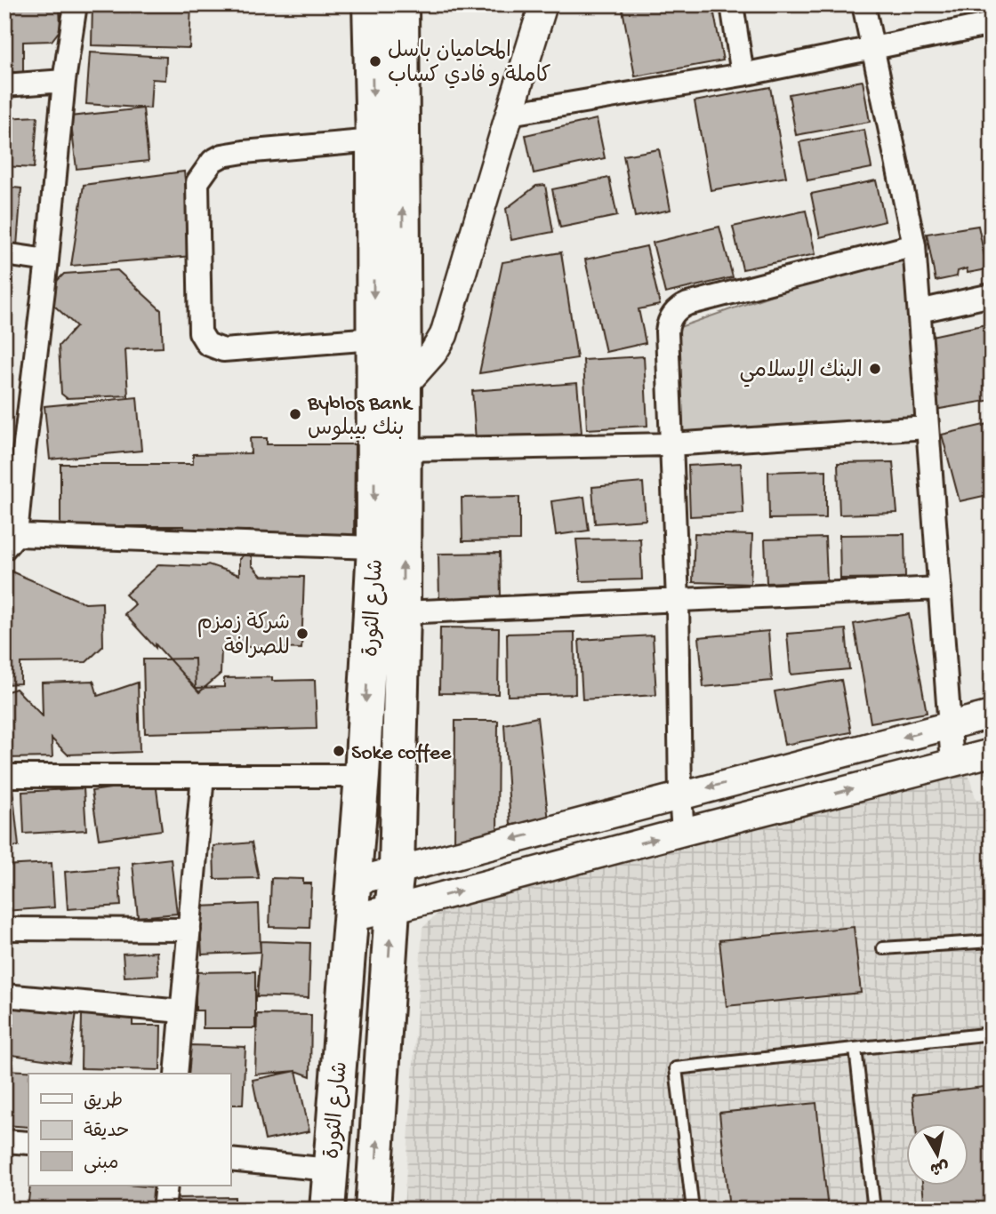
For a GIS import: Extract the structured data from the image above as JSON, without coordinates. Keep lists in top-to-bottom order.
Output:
{
  "streets": {
    "main road": ["شارع الثورة"]
  },
  "places": [
    "المحاميان باسل كاملة و فادي كساب",
    "البنك الإسلامي",
    "Byblos Bank بنك بيبلوس",
    "شركة زمزم للصرافة",
    "Soke coffee"
  ],
  "legend": ["طريق", "حديقة", "مبنى"],
  "north": "bottom"
}
